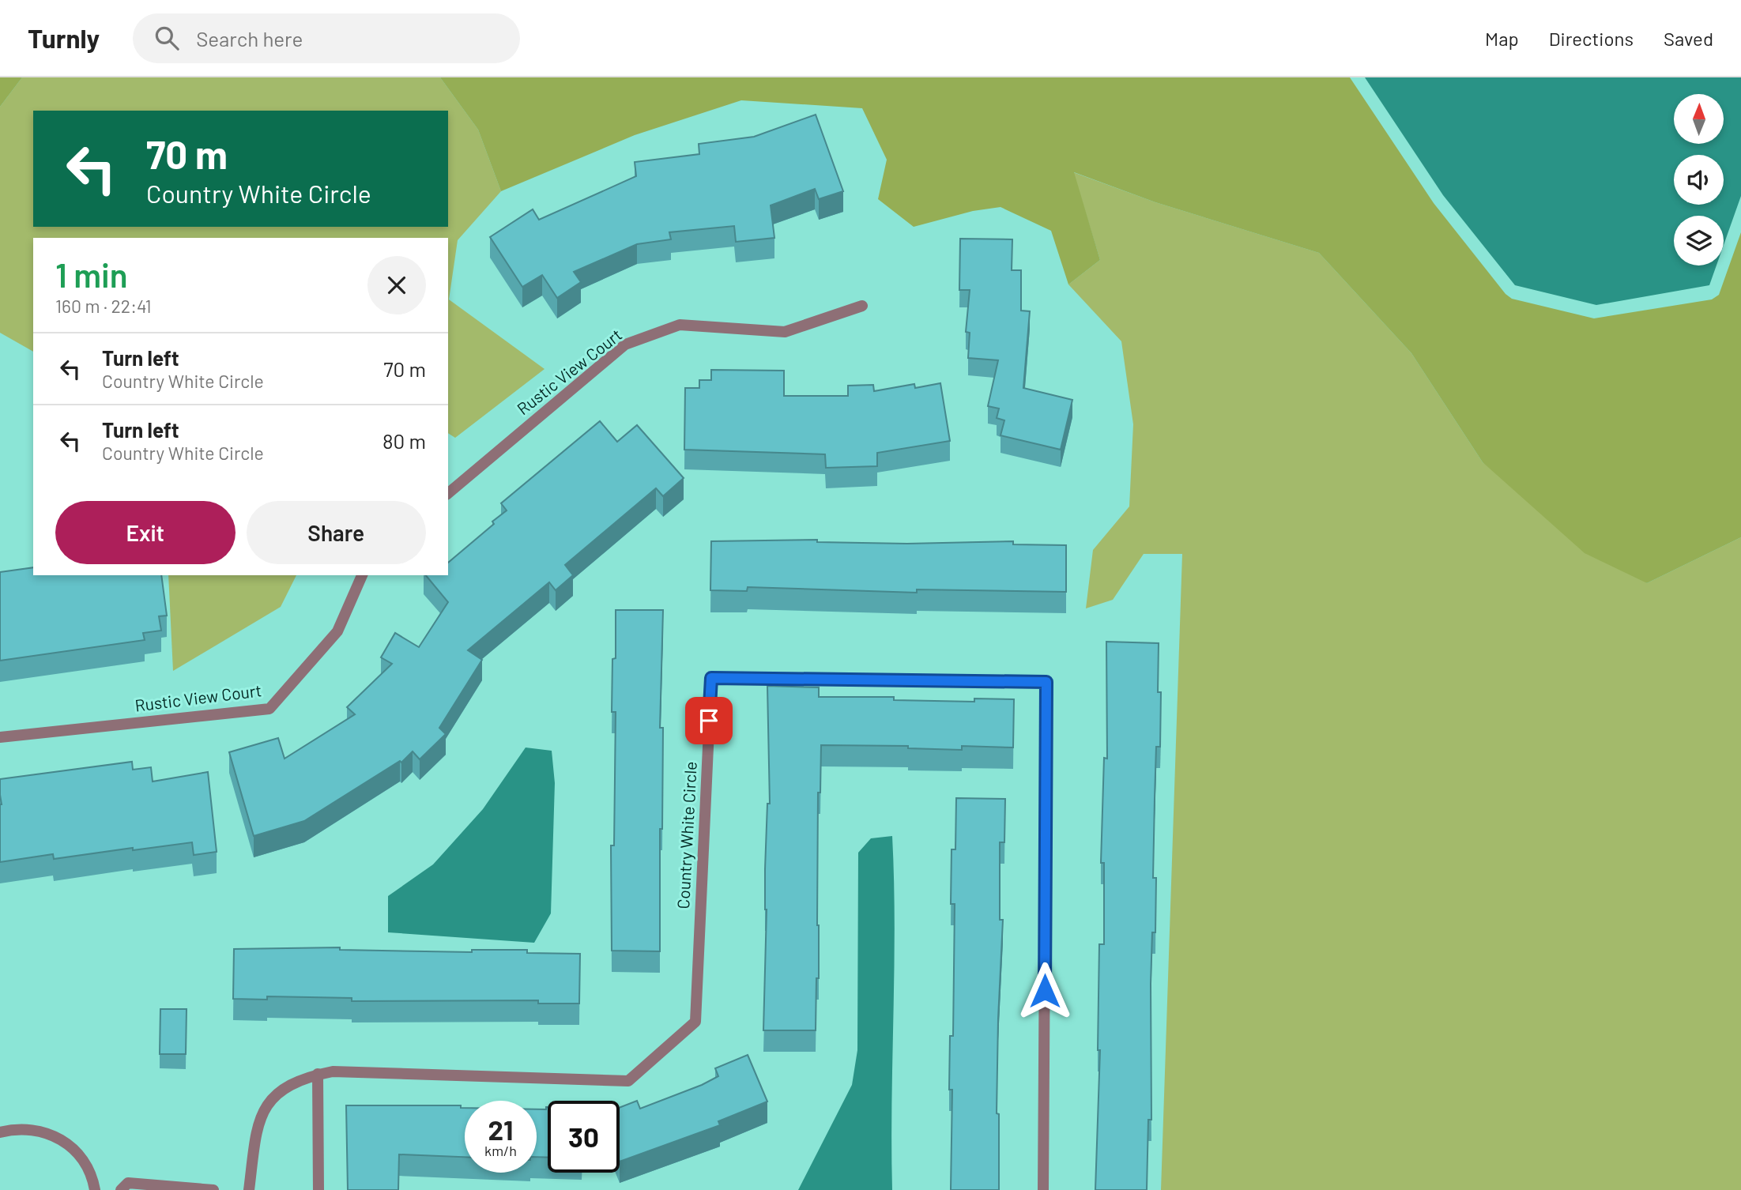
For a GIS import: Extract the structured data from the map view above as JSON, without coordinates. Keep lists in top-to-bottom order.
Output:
{
  "streets": {
    "street": ["Rustic View Court", "Country White Circle"]
  },
  "north": "top",
  "page": {
    "header": "Turnly",
    "search": "Search here",
    "nav": ["Map", "Directions", "Saved"],
    "turn": ["70 m", "Country White Circle"],
    "heading": ["1 min", "160 m · 22:41"],
    "list": [
      {
        "name": "Turn left",
        "note": "Country White Circle",
        "value": "70 m"
      },
      {
        "name": "Turn left",
        "note": "Country White Circle",
        "value": "80 m"
      }
    ],
    "buttons": ["Exit", "Share"],
    "speed": "21 km/h",
    "limit": "30"
  }
}
